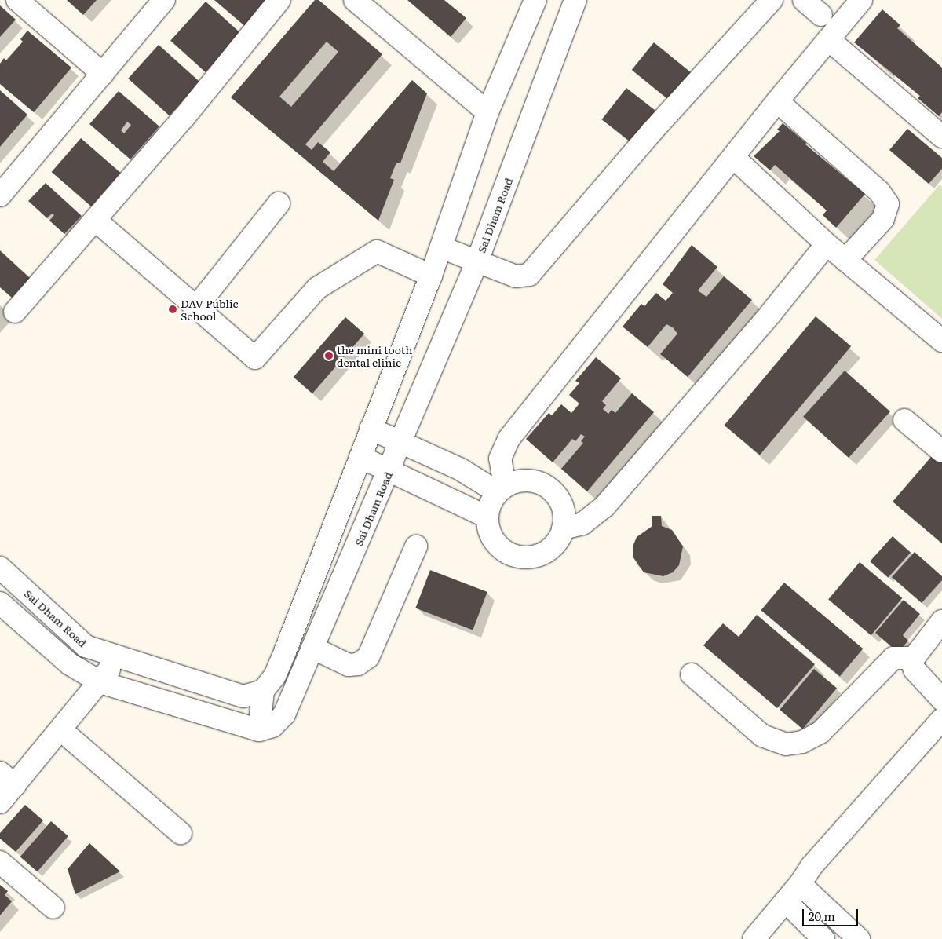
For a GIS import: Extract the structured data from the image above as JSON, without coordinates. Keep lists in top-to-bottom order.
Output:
{
  "streets": {
    "street": ["Sai Dham Road"]
  },
  "places": ["DAV Public School", "the mini tooth dental clinic"],
  "scale_bar": "20 m"
}
